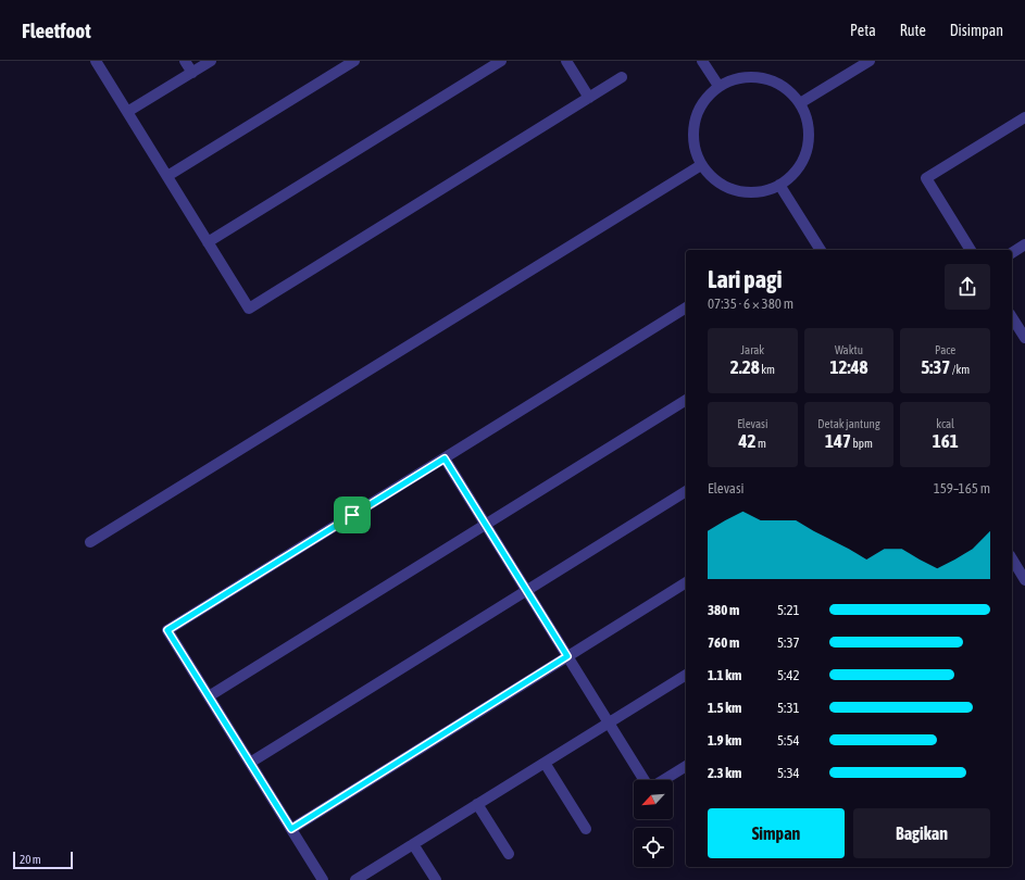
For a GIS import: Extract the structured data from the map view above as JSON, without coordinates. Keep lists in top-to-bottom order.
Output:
{
  "scale_bar": "20 m",
  "north": "bottom left",
  "page": {
    "header": "Fleetfoot",
    "nav": ["Peta", "Rute", "Disimpan"],
    "heading": ["Lari pagi", "07:35 · 6 × 380 m"],
    "stats": [
      ["Jarak", "2.28 km"],
      ["Waktu", "12:48"],
      ["Pace", "5:37 /km"],
      ["Elevasi", "42 m"],
      ["Detak jantung", "147 bpm"],
      ["kcal", "161"]
    ],
    "chart": ["Elevasi", "159–165 m"],
    "list": [
      {
        "name": "380 m",
        "note": "5:21"
      },
      {
        "name": "760 m",
        "note": "5:37"
      },
      {
        "name": "1.1 km",
        "note": "5:42"
      },
      {
        "name": "1.5 km",
        "note": "5:31"
      },
      {
        "name": "1.9 km",
        "note": "5:54"
      },
      {
        "name": "2.3 km",
        "note": "5:34"
      }
    ],
    "buttons": ["Simpan", "Bagikan"],
    "scale": "20 m"
  }
}
